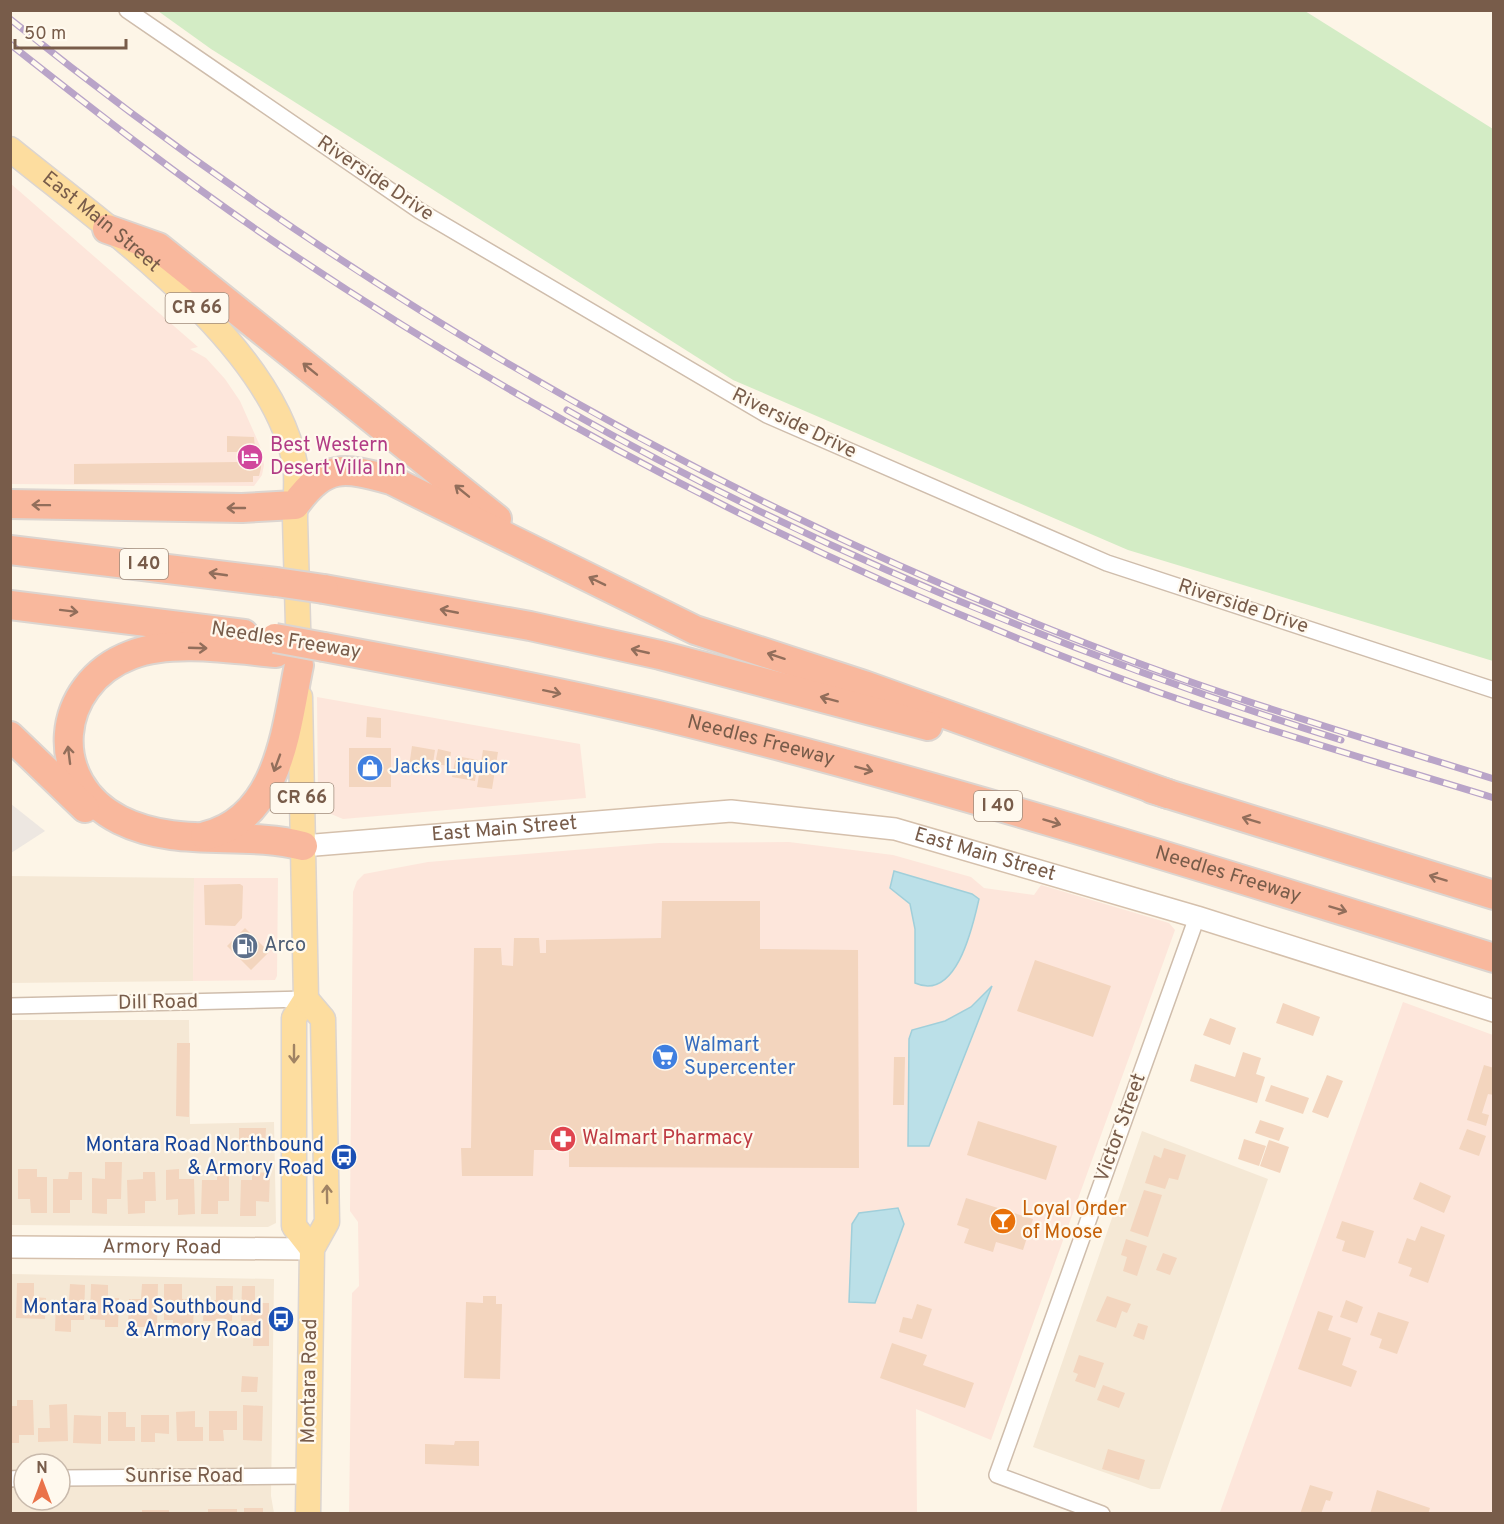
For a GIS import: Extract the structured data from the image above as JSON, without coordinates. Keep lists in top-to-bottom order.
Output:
{
  "streets": {
    "highway": ["I 40", "Needles Freeway"],
    "main road": ["East Main Street", "CR 66", "Montara Road"],
    "street": [
      "Riverside Drive",
      "Dill Road",
      "Victor Street",
      "Armory Road",
      "Sunrise Road"
    ]
  },
  "crossings": [
    ["East Main Street", "Needles Freeway"],
    ["East Main Street", "Victor Street"],
    ["Dill Road", "Montara Road"],
    ["Armory Road", "Montara Road"],
    ["Montara Road", "Sunrise Road"]
  ],
  "places": {
    "hotel": ["Best Western Desert Villa Inn"],
    "shop": ["Jacks Liquior"],
    "fuel station": ["Arco"],
    "supermarket": ["Walmart Supercenter"],
    "pharmacy": ["Walmart Pharmacy"],
    "bus stop": ["Montara Road Northbound & Armory Road", "Montara Road Southbound & Armory Road"],
    "bar": ["Loyal Order of Moose"]
  },
  "scale_bar": "50 m",
  "north": "top"
}
